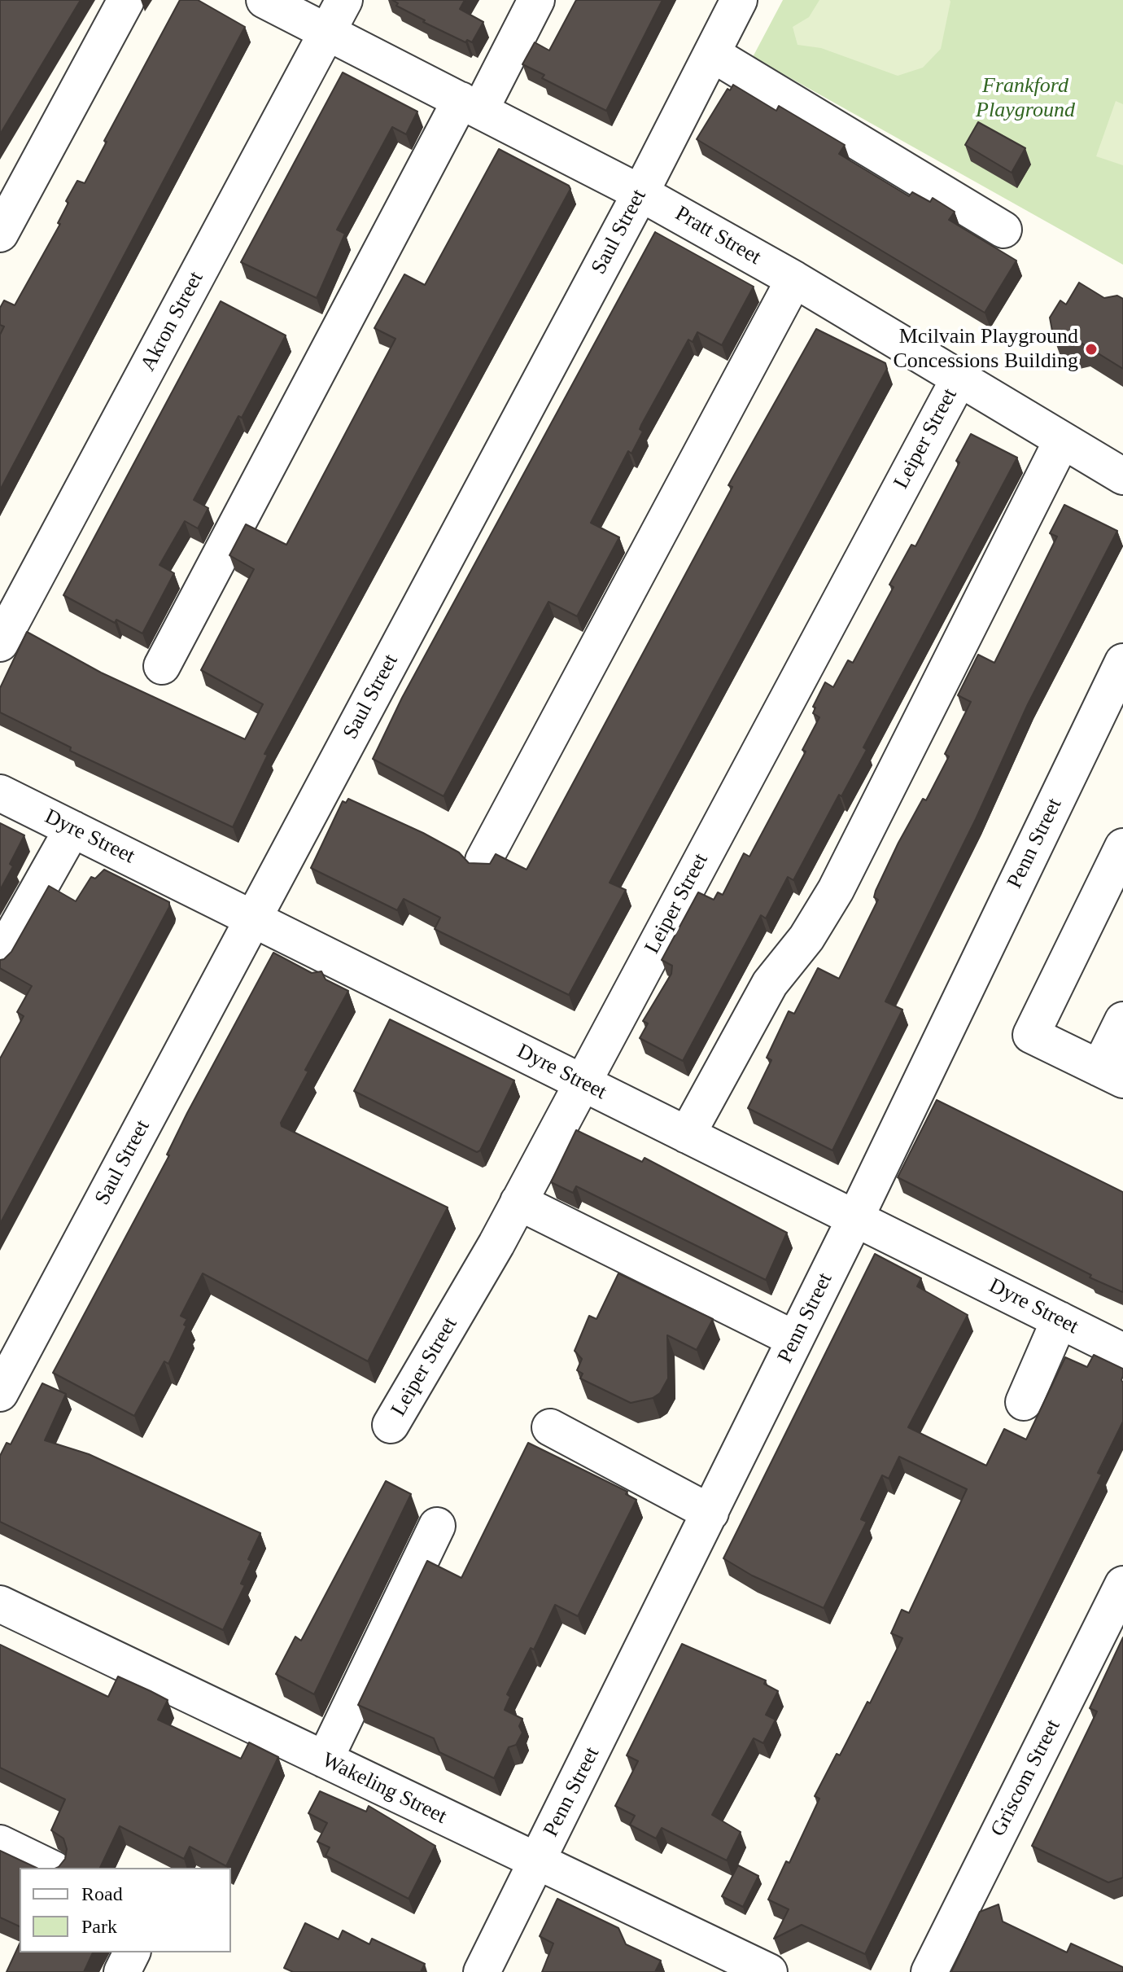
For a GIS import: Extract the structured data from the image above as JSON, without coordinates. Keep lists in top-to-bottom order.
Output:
{
  "streets": {
    "street": [
      "Saul Street",
      "Pratt Street",
      "Akron Street",
      "Leiper Street",
      "Dyre Street",
      "Penn Street",
      "Griscom Street",
      "Wakeling Street"
    ]
  },
  "crossings": [
    ["Saul Street", "Pratt Street"],
    ["Saul Street", "Dyre Street"],
    ["Pratt Street", "Akron Street"],
    ["Pratt Street", "Leiper Street"],
    ["Leiper Street", "Dyre Street"],
    ["Dyre Street", "Penn Street"],
    ["Penn Street", "Wakeling Street"]
  ],
  "parks": ["Frankford Playground"],
  "places": ["Mcilvain Playground Concessions Building"],
  "legend": ["Road", "Park"]
}
